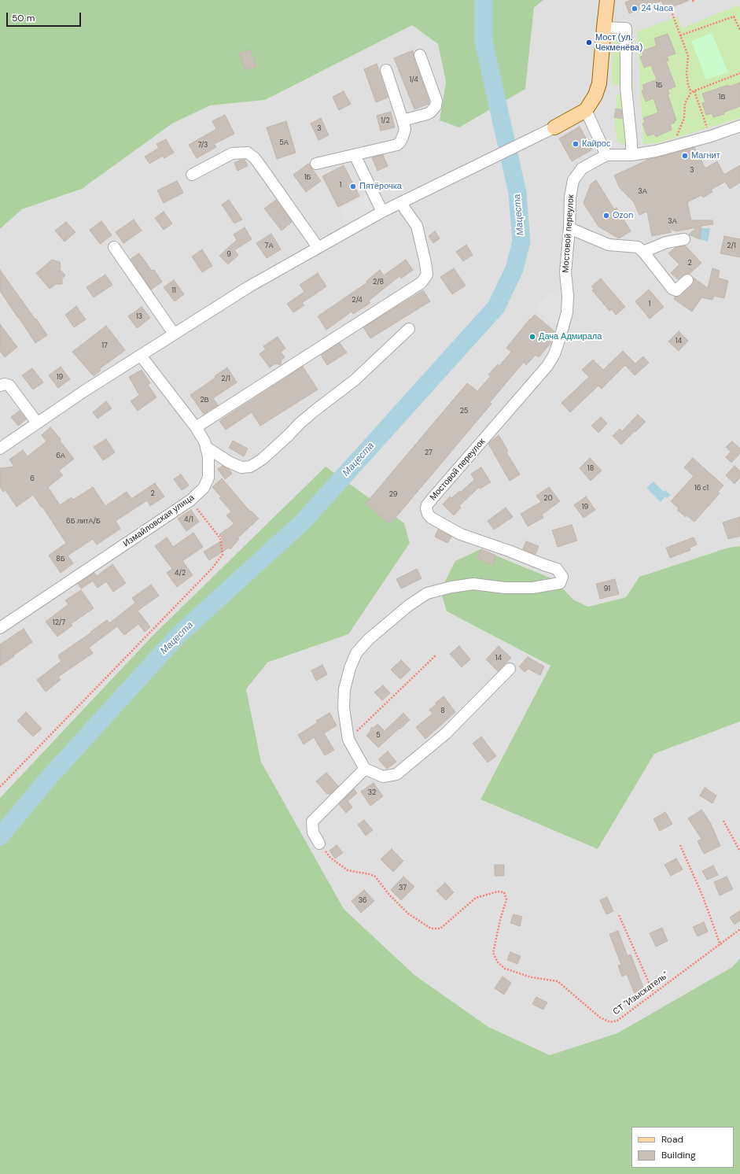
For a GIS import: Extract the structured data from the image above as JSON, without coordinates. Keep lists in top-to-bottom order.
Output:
{
  "streets": {
    "street": ["Мостовой переулок", "Измайловская улица"],
    "path": ["СТ \"Изыскатель\""]
  },
  "water": ["Мацеста"],
  "places": [
    "24 Часа",
    "Мост (ул. Чекменёва)",
    "Кайрос",
    "Магнит",
    "Пятёрочка",
    "Ozon",
    "Дача Адмирала"
  ],
  "house_numbers": [
    "1/4",
    "1Б",
    "1В",
    "1/2",
    "3",
    "5А",
    "7/3",
    "3",
    "1Б",
    "1",
    "3А",
    "3А",
    "7А",
    "2/1",
    "9",
    "2",
    "2/8",
    "11",
    "2/4",
    "1",
    "13",
    "14",
    "17",
    "19",
    "2/1",
    "2В",
    "25",
    "27",
    "6А",
    "18",
    "6",
    "16 с1",
    "2",
    "29",
    "20",
    "19",
    "4/1",
    "6Б литА/Б",
    "8Б",
    "4/2",
    "91",
    "12/7",
    "14",
    "8",
    "5",
    "32",
    "37",
    "36"
  ],
  "legend": ["Road", "Building"],
  "scale_bar": "50 m"
}
